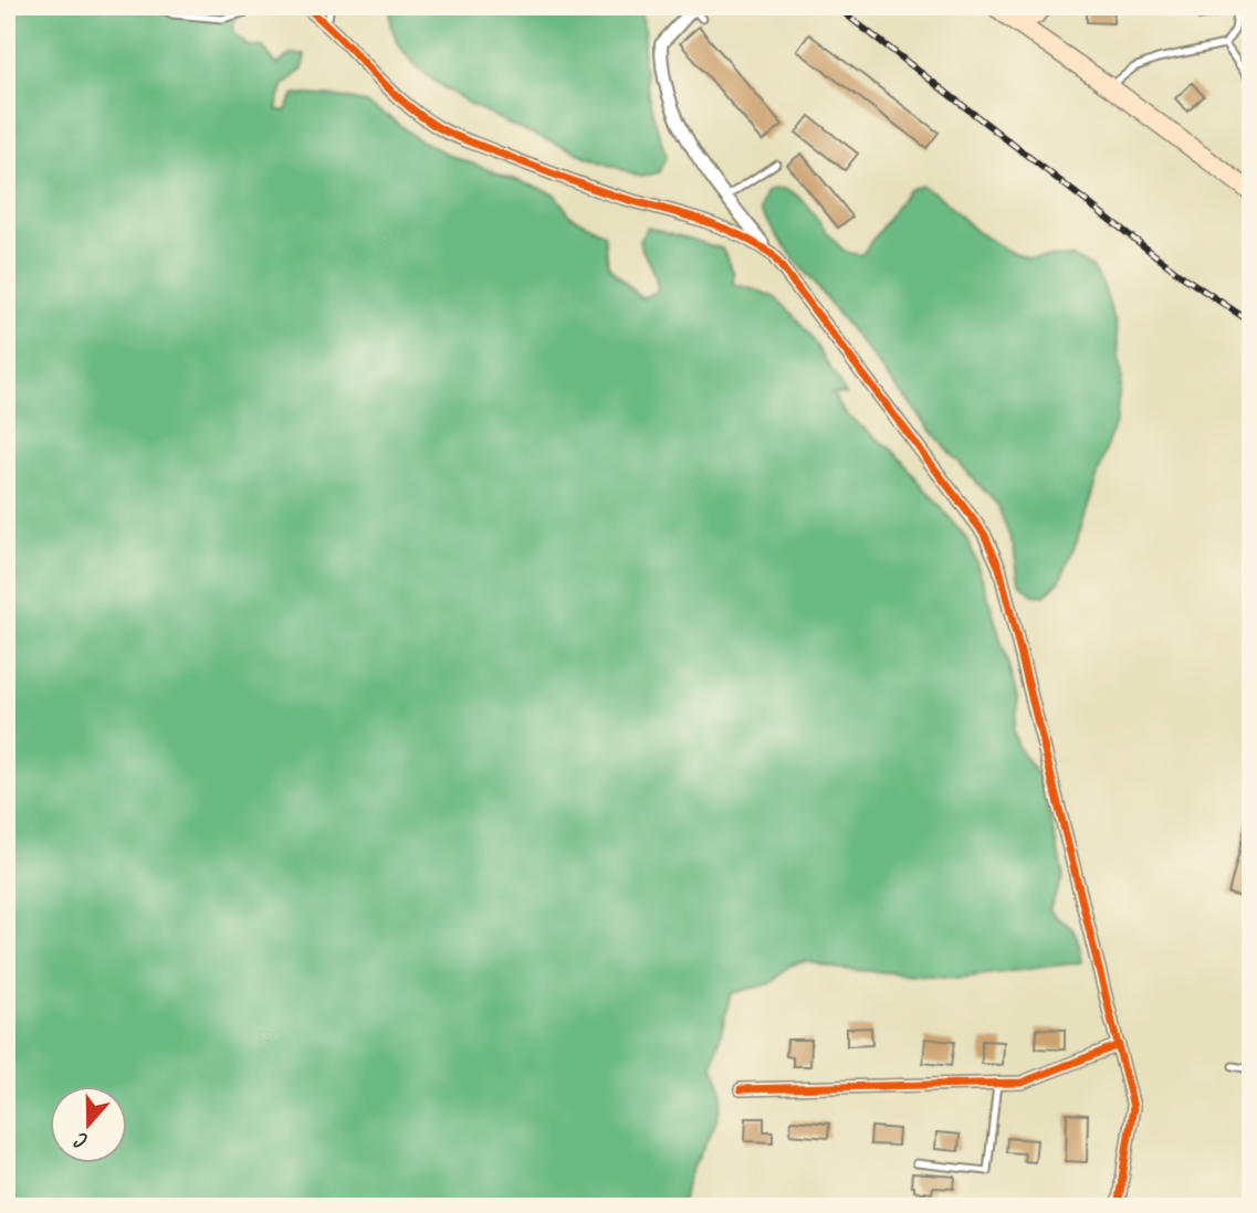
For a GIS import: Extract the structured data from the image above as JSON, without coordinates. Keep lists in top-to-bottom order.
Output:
{
  "north": "bottom"
}
